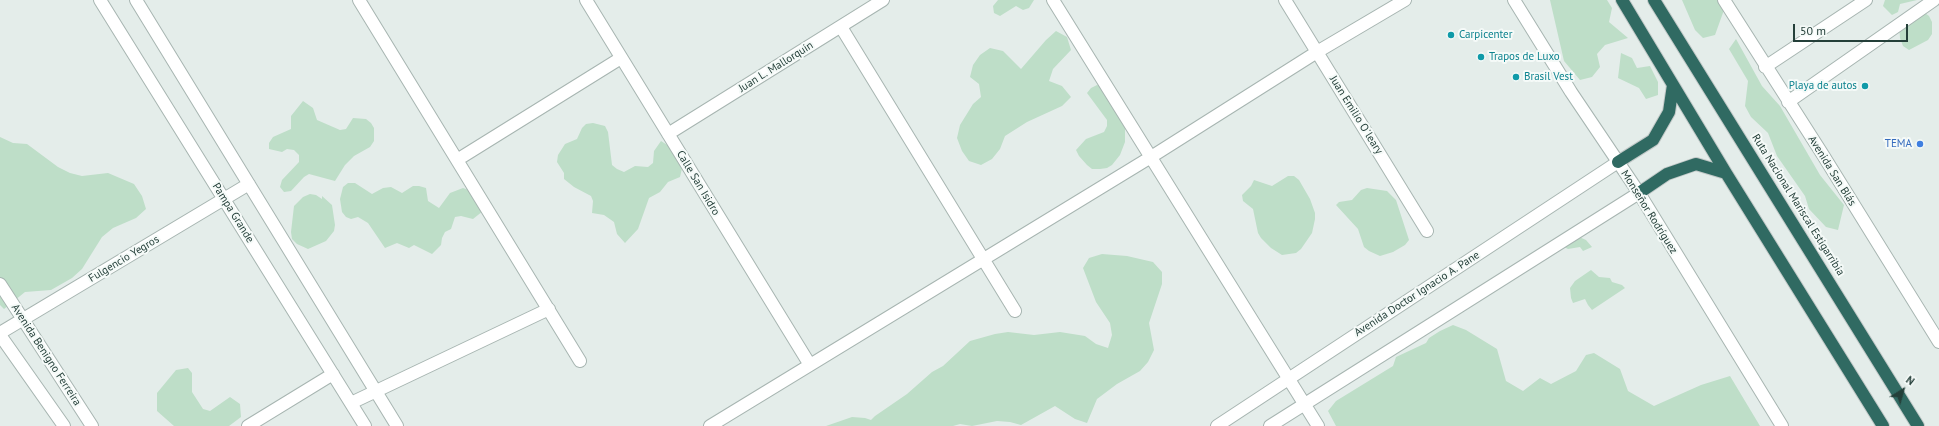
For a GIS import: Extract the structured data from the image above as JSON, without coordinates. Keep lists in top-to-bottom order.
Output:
{
  "streets": {
    "highway": ["Ruta Nacional Mariscal Estigarribia"],
    "street": [
      "Juan L. Mallorquin",
      "Juan Emilio O´leary",
      "Avenida San Blás",
      "Calle San Isidro",
      "Monseñor Rodríguez",
      "Pampa Grande",
      "Fulgencio Yegros",
      "Avenida Doctor Ignacio A. Pane",
      "Avenida Benigno Ferreira"
    ]
  },
  "crossings": [
    ["Juan L. Mallorquin", "Calle San Isidro"],
    ["Monseñor Rodríguez", "Avenida Doctor Ignacio A. Pane"],
    ["Pampa Grande", "Fulgencio Yegros"],
    ["Fulgencio Yegros", "Avenida Benigno Ferreira"]
  ],
  "places": [
    "Carpicenter",
    "Trapos de Luxo",
    "Brasil Vest",
    "Playa de autos",
    "TEMA"
  ],
  "scale_bar": "50 m",
  "north": "top right"
}
